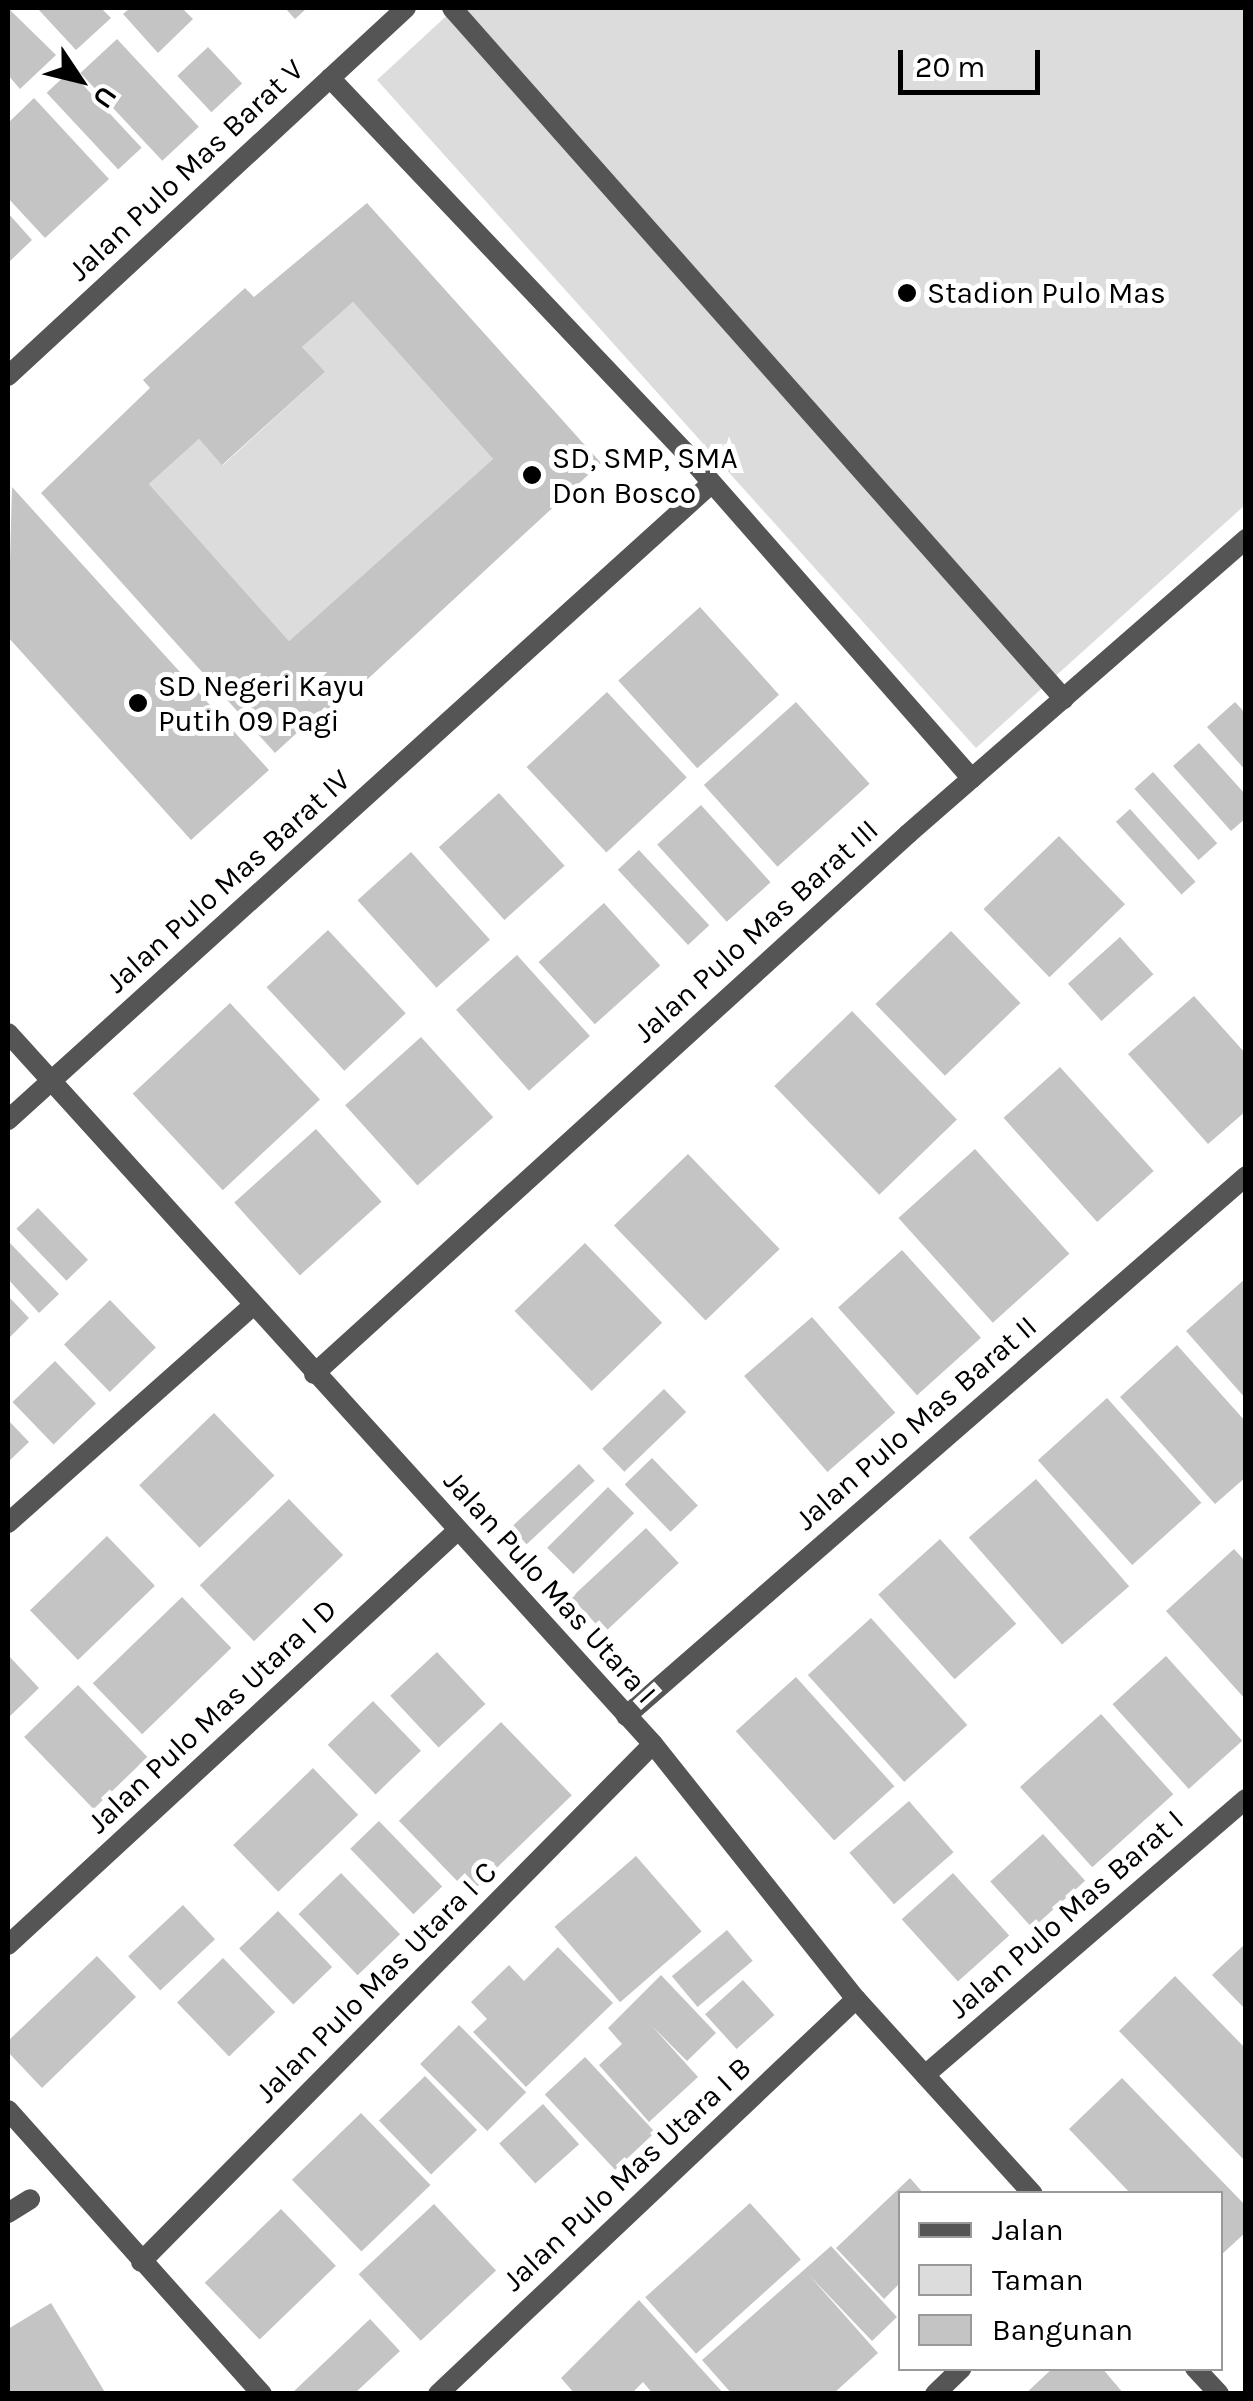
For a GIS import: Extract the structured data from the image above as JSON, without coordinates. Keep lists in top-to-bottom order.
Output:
{
  "streets": {
    "street": [
      "Jalan Pulo Mas Barat V",
      "Jalan Pulo Mas Barat IV",
      "Jalan Pulo Mas Barat III",
      "Jalan Pulo Mas Barat II",
      "Jalan Pulo Mas Utara I",
      "Jalan Pulo Mas Utara I D",
      "Jalan Pulo Mas Barat I",
      "Jalan Pulo Mas Utara I C",
      "Jalan Pulo Mas Utara I B"
    ]
  },
  "crossings": [
    ["Jalan Pulo Mas Barat IV", "Jalan Pulo Mas Utara I"],
    ["Jalan Pulo Mas Barat III", "Jalan Pulo Mas Utara I"],
    ["Jalan Pulo Mas Barat II", "Jalan Pulo Mas Utara I"],
    ["Jalan Pulo Mas Utara I", "Jalan Pulo Mas Utara I D"],
    ["Jalan Pulo Mas Utara I", "Jalan Pulo Mas Barat I"],
    ["Jalan Pulo Mas Utara I", "Jalan Pulo Mas Utara I C"],
    ["Jalan Pulo Mas Utara I", "Jalan Pulo Mas Utara I B"]
  ],
  "places": ["Stadion Pulo Mas", "SD, SMP, SMA Don Bosco", "SD Negeri Kayu Putih 09 Pagi"],
  "legend": ["Jalan", "Taman", "Bangunan"],
  "scale_bar": "20 m",
  "north": "bottom right"
}
